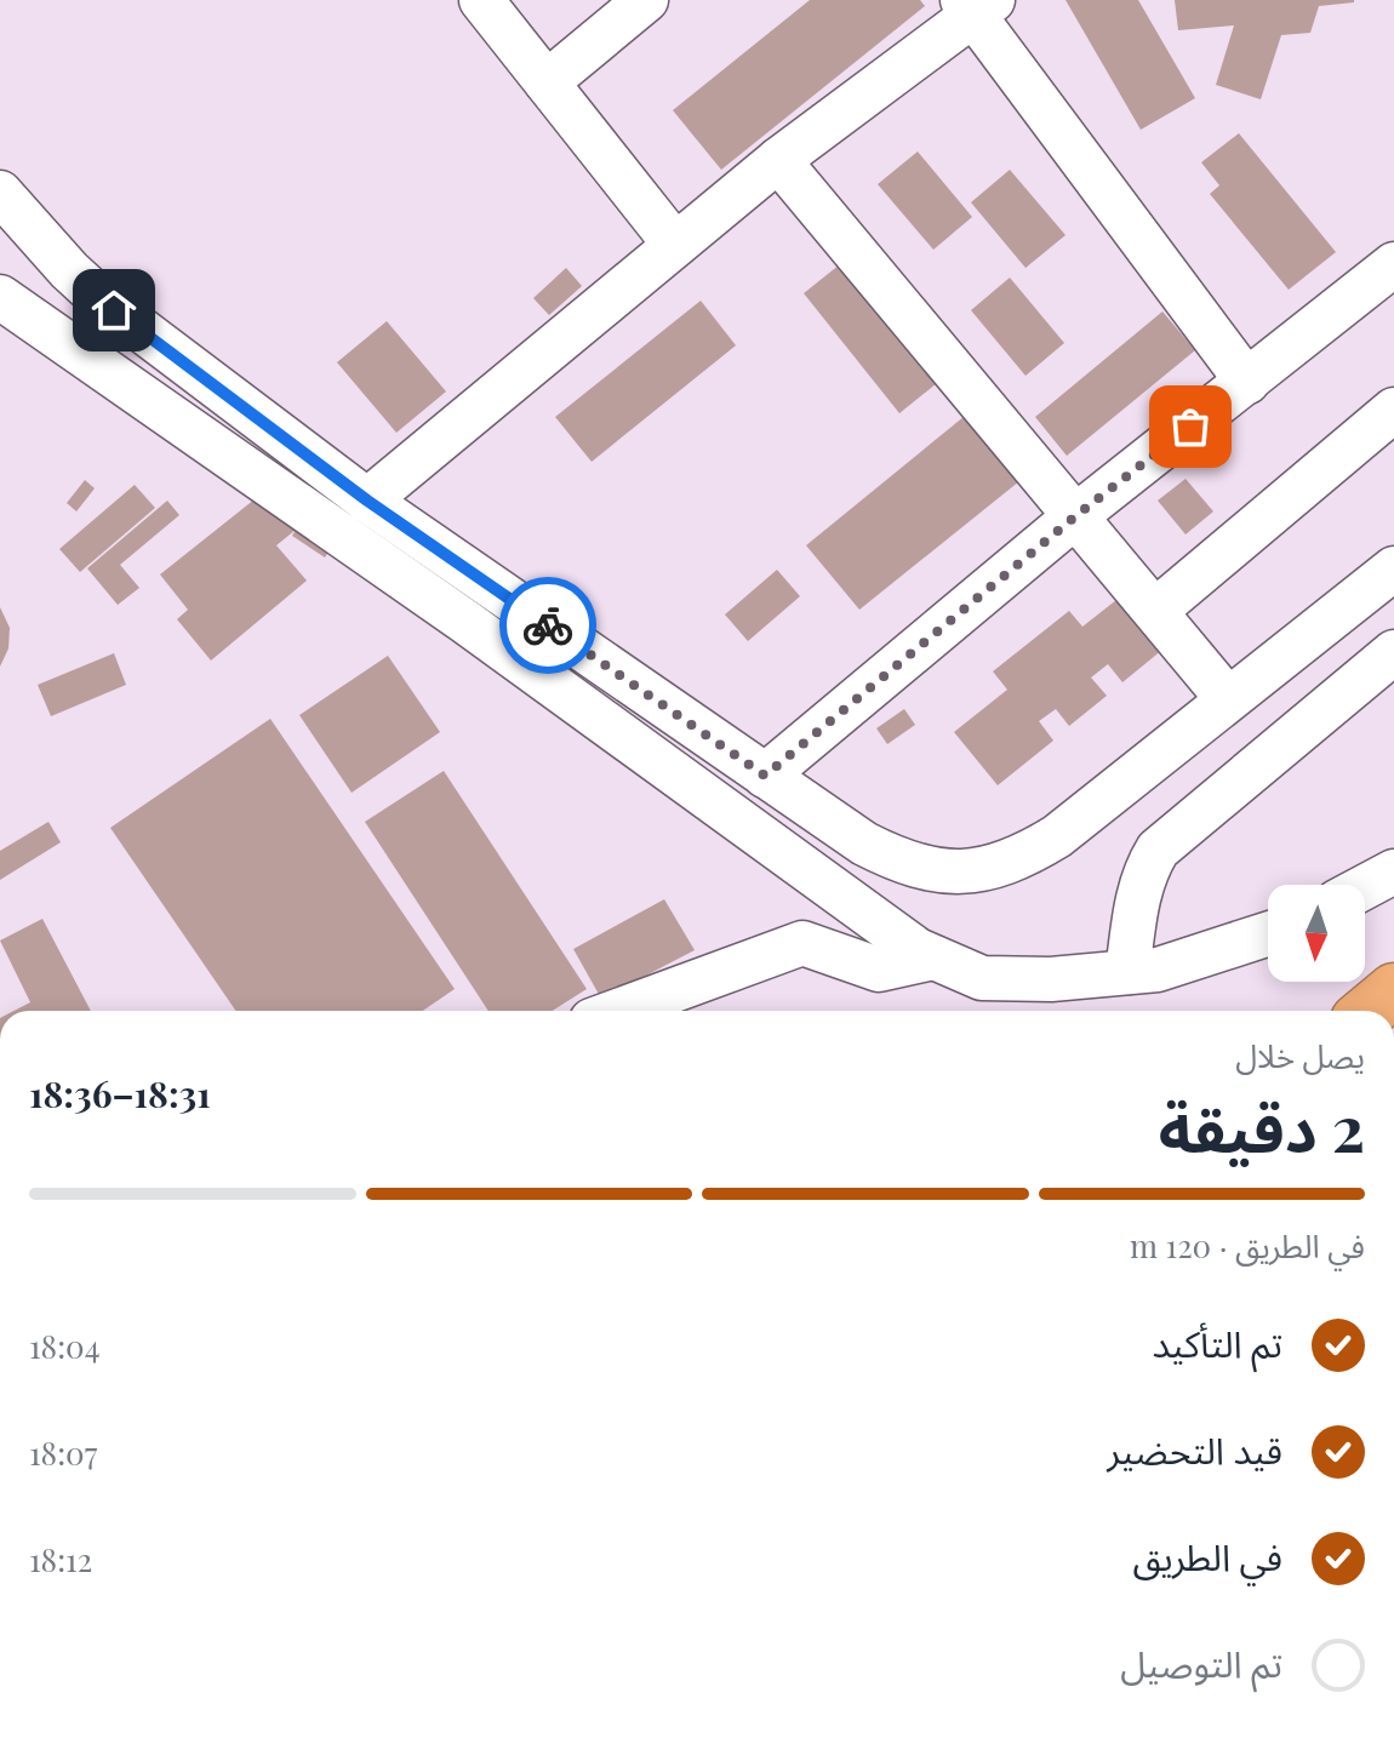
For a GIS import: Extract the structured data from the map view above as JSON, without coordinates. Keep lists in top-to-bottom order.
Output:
{
  "north": "bottom",
  "page": {
    "heading": ["2 دقيقة", "يصل خلال", "18:31–18:36"],
    "bar": "في الطريق · 120 m",
    "list": [
      ["تم التأكيد", "18:04"],
      ["قيد التحضير", "18:07"],
      ["في الطريق", "18:12"],
      "تم التوصيل"
    ]
  }
}
